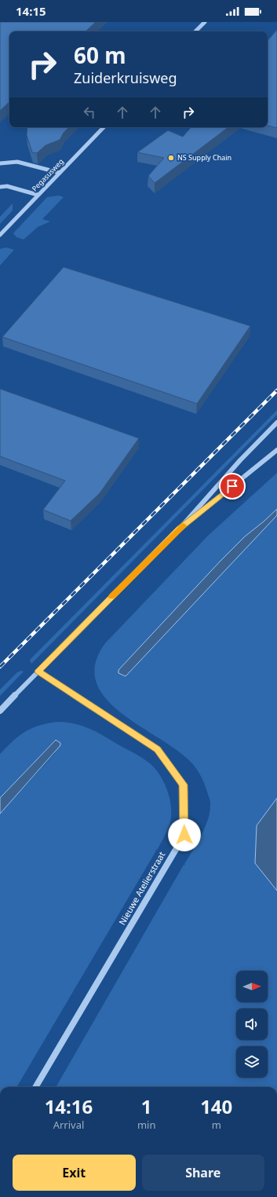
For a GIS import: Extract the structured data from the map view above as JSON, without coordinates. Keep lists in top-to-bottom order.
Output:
{
  "streets": {
    "street": ["Pegasusweg", "Nieuwe Atelierstraat"]
  },
  "places": ["NS Supply Chain"],
  "north": "right",
  "page": {
    "status": "14:15",
    "turn": ["60 m", "Zuiderkruisweg"],
    "eta": [
      "14:16",
      "Arrival",
      "1",
      "min",
      "140",
      "m"
    ],
    "buttons": ["Exit", "Share"]
  }
}
